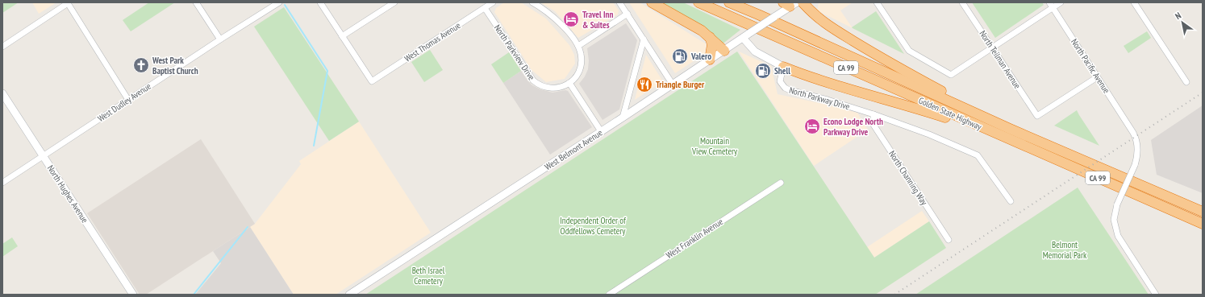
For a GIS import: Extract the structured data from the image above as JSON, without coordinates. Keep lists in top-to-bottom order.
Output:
{
  "streets": {
    "highway": ["CA 99", "Golden State Highway"],
    "main road": ["West Belmont Avenue", "North Hughes Avenue"],
    "street": [
      "West Thomas Avenue",
      "North Parkview Drive",
      "North Teilman Avenue",
      "North Pacific Avenue",
      "North Parkway Drive",
      "West Dudley Avenue",
      "North Channing Way",
      "West Franklin Avenue"
    ]
  },
  "crossings": [
    ["West Thomas Avenue", "North Parkview Drive"],
    ["North Teilman Avenue", "North Pacific Avenue"],
    ["North Parkway Drive", "North Channing Way"],
    ["West Dudley Avenue", "North Hughes Avenue"]
  ],
  "parks": [
    "Mountain View Cemetery",
    "Independent Order of Oddfellows Cemetery",
    "Belmont Memorial Park",
    "Beth Israel Cemetery"
  ],
  "places": {
    "hotel": ["Travel Inn & Suites", "Econo Lodge North Parkway Drive"],
    "fuel station": ["Valero", "Shell"],
    "church": ["West Park Baptist Church"],
    "restaurant": ["Triangle Burger"]
  },
  "north": "top left"
}
